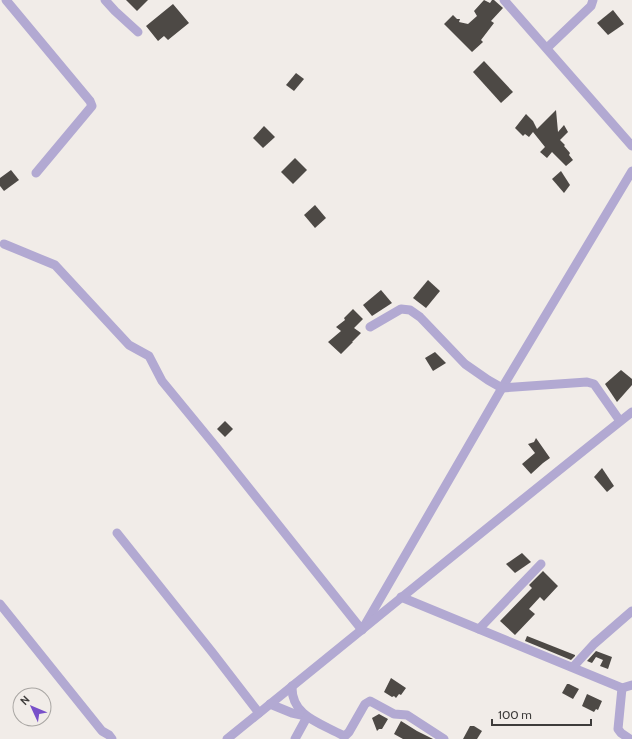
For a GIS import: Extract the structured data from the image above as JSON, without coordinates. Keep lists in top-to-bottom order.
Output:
{
  "scale_bar": "100 m",
  "north": "top left"
}
